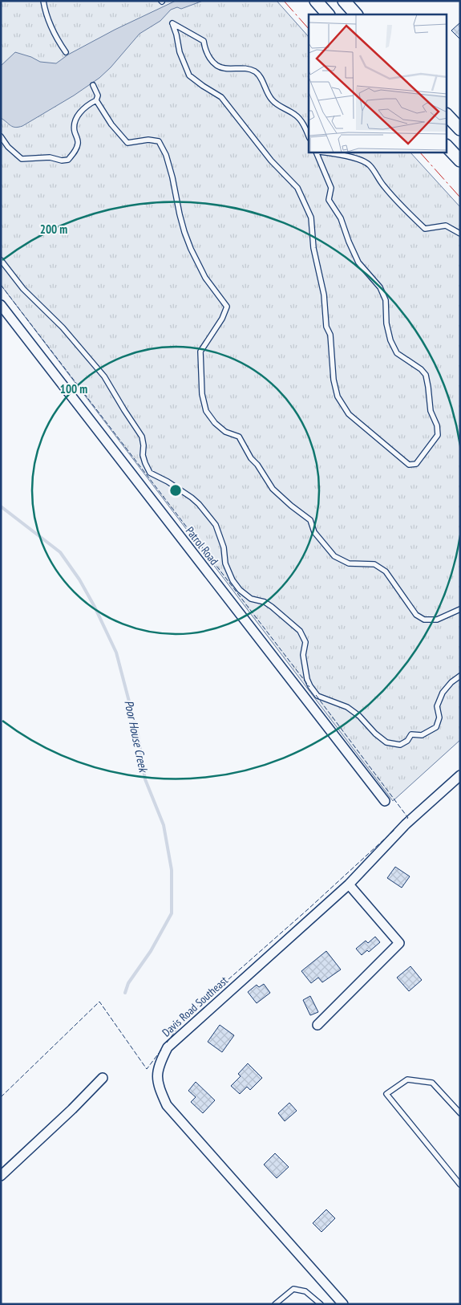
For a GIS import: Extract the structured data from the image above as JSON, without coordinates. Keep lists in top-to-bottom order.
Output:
{
  "streets": {
    "street": ["Patrol Road", "Davis Road Southeast"]
  },
  "water": ["Poor House Creek"],
  "rings": ["200 m", "100 m"]
}
